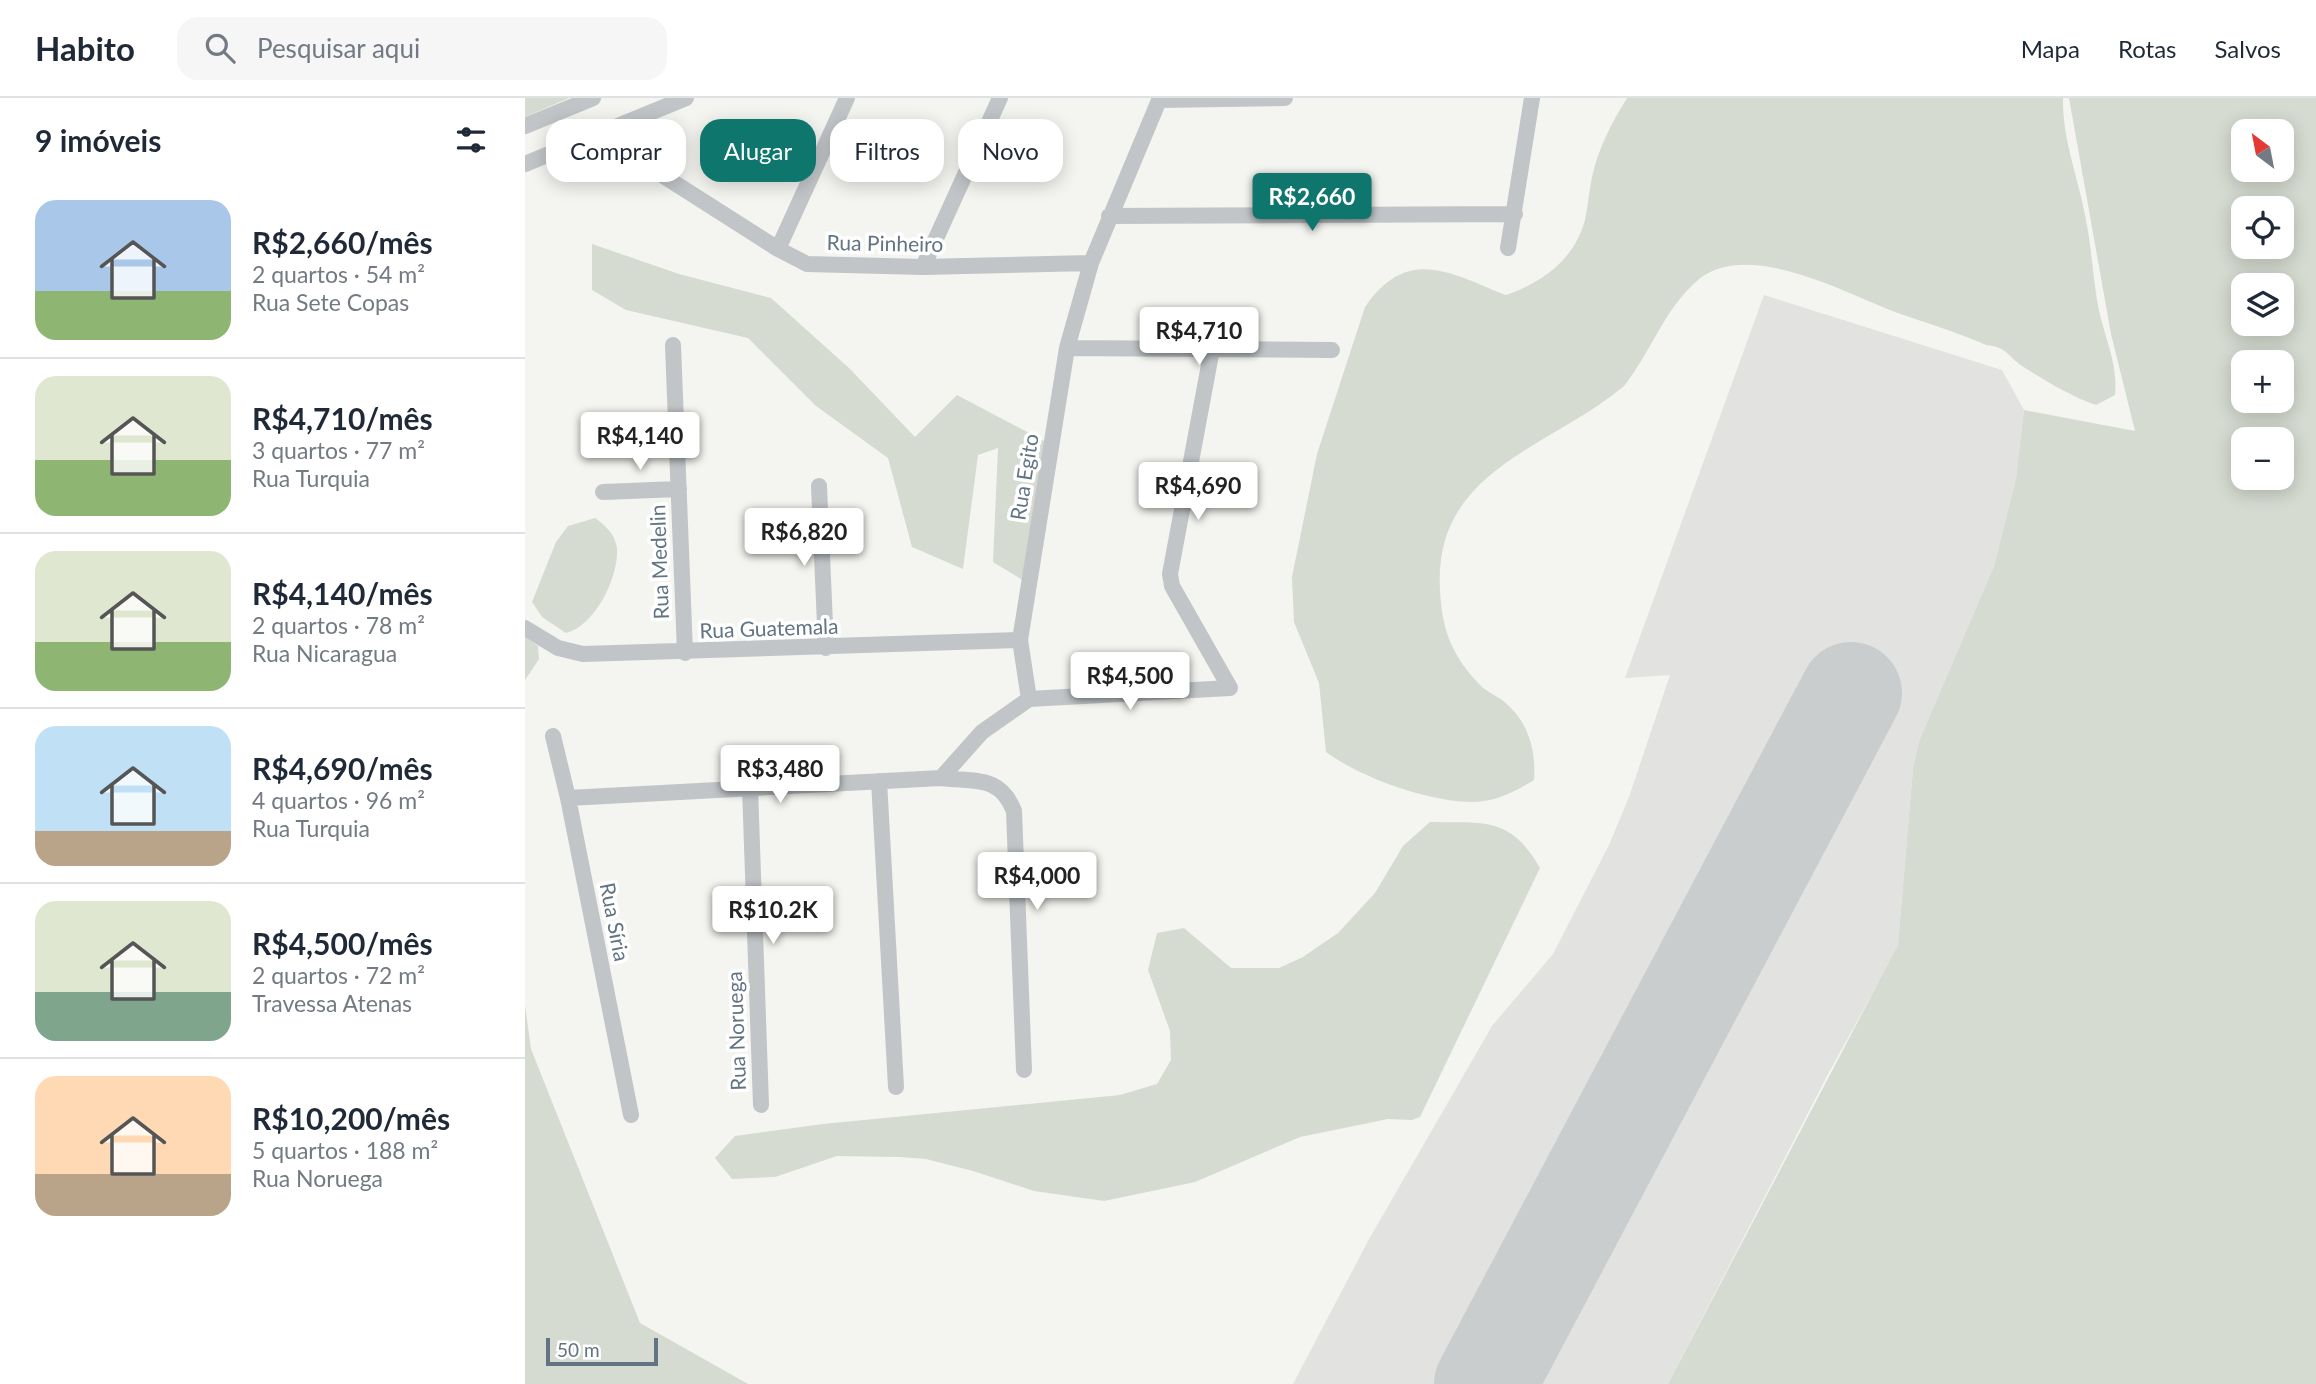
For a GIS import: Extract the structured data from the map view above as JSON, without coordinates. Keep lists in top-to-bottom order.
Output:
{
  "streets": {
    "street": [
      "Rua Pinheiro",
      "Rua Egito",
      "Rua Medelin",
      "Rua Guatemala",
      "Rua Síria",
      "Rua Noruega"
    ]
  },
  "crossings": [
    ["Rua Pinheiro", "Rua Egito"],
    ["Rua Egito", "Rua Guatemala"],
    ["Rua Medelin", "Rua Guatemala"]
  ],
  "scale_bar": "50 m",
  "north": "top left",
  "page": {
    "header": "Habito",
    "search": "Pesquisar aqui",
    "nav": ["Mapa", "Rotas", "Salvos"],
    "heading": "9 imóveis",
    "map_buttons": ["+", "−"],
    "chip": [
      "Comprar",
      "Alugar",
      "Filtros",
      "Novo"
    ],
    "price": [
      "R$2,660",
      "R$4,710",
      "R$4,140",
      "R$4,690",
      "R$6,820",
      "R$4,500",
      "R$3,480",
      "R$4,000",
      "R$10.2K"
    ],
    "list": [
      {
        "name": "R$2,660/mês",
        "note": "2 quartos · 54 m² · Rua Sete Copas"
      },
      {
        "name": "R$4,710/mês",
        "note": "3 quartos · 77 m² · Rua Turquia"
      },
      {
        "name": "R$4,140/mês",
        "note": "2 quartos · 78 m² · Rua Nicaragua"
      },
      {
        "name": "R$4,690/mês",
        "note": "4 quartos · 96 m² · Rua Turquia"
      },
      {
        "name": "R$4,500/mês",
        "note": "2 quartos · 72 m² · Travessa Atenas"
      },
      {
        "name": "R$10,200/mês",
        "note": "5 quartos · 188 m² · Rua Noruega"
      }
    ],
    "scale": "50 m"
  }
}
